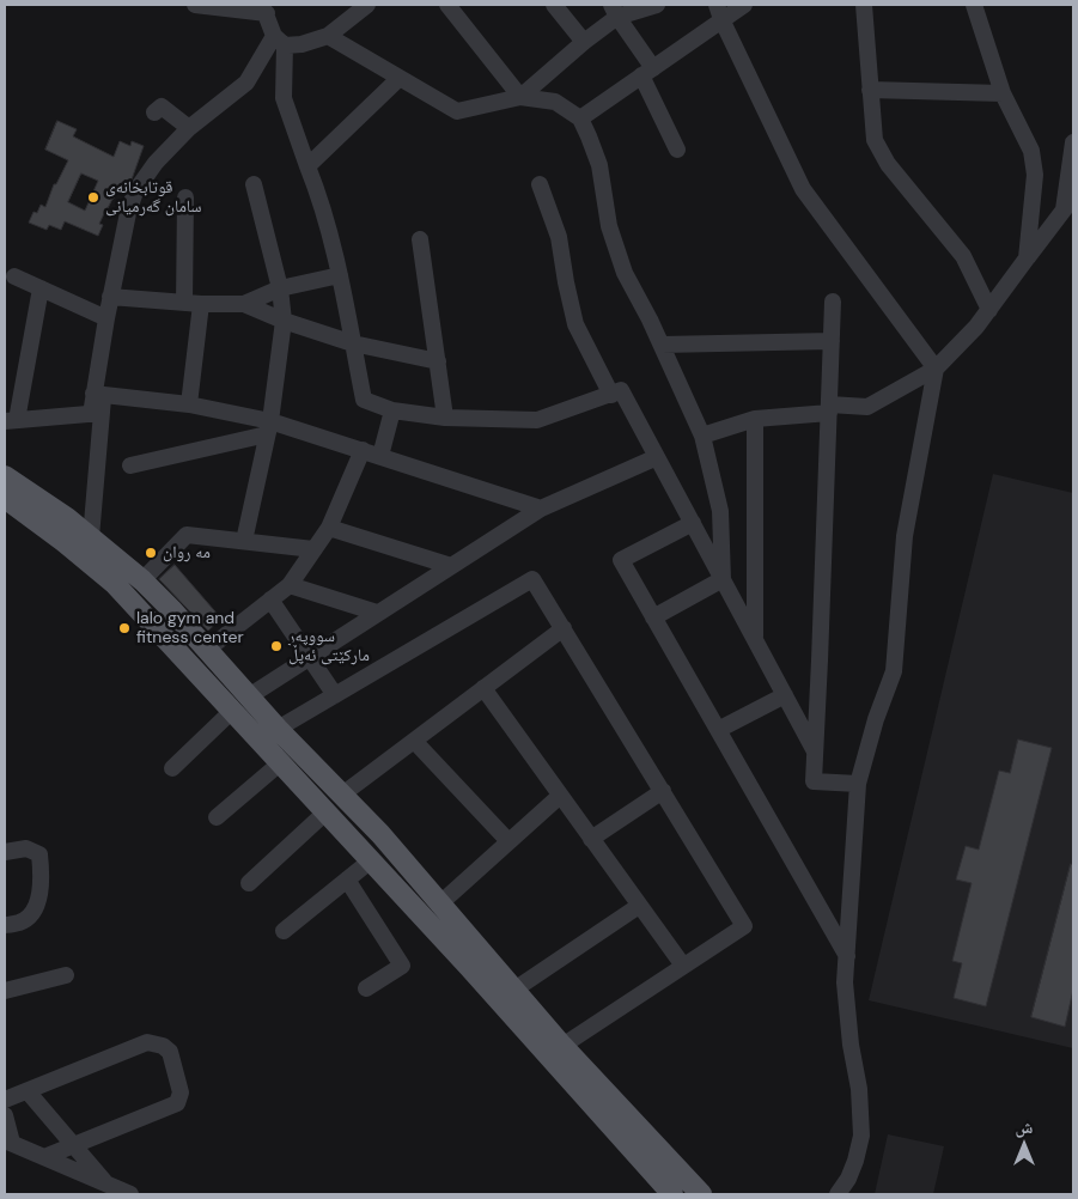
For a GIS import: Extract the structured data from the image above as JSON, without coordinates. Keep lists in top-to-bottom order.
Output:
{
  "places": [
    "قوتابخانەی سامان گەرمیانی",
    "مه روان",
    "lalo gym and fitness center",
    "سووپەر مارکێتی ئەپڵ"
  ],
  "north": "top"
}
